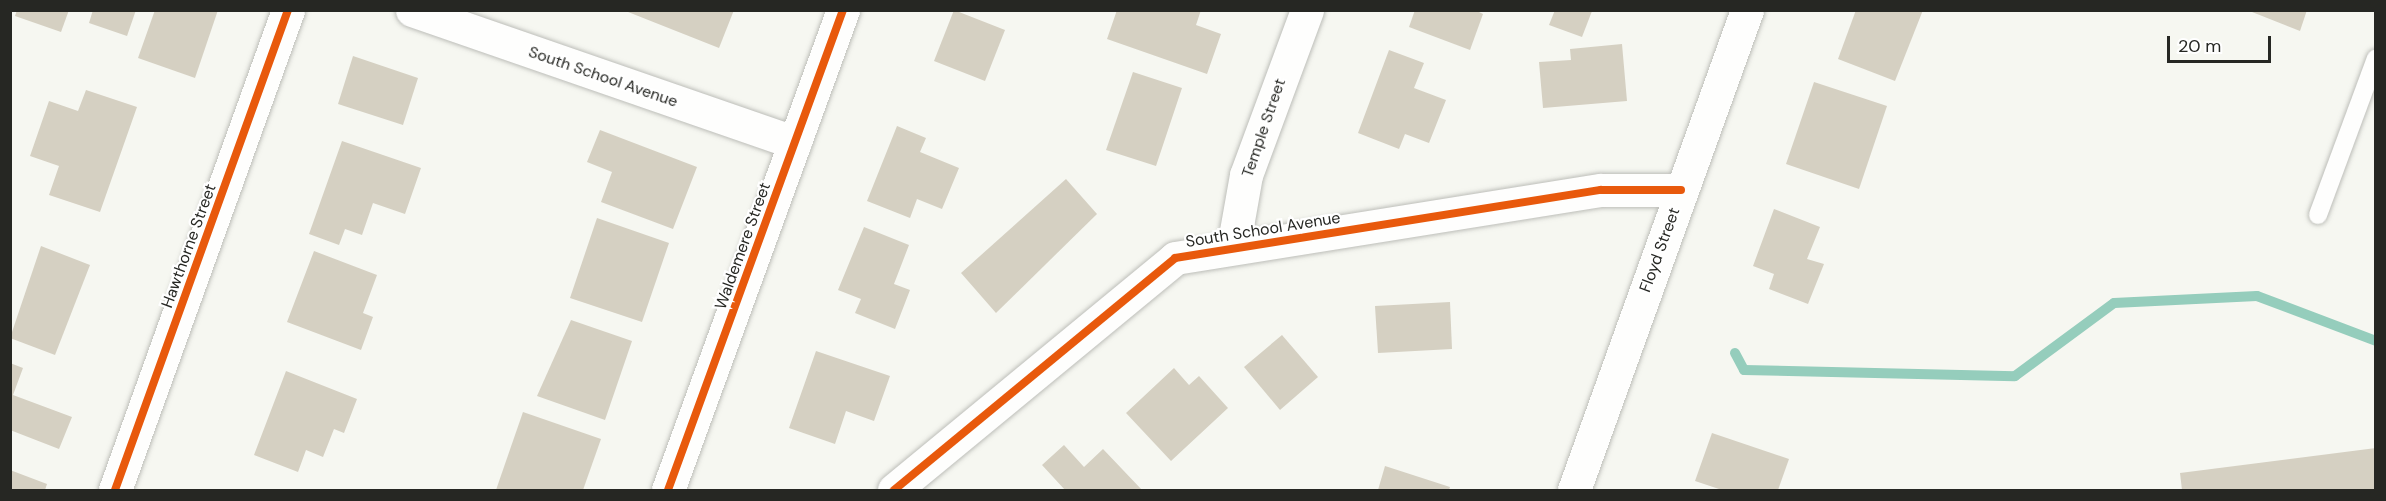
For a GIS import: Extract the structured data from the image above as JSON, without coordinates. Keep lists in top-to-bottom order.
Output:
{
  "streets": {
    "street": [
      "South School Avenue",
      "Temple Street",
      "Hawthorne Street",
      "Waldemere Street",
      "Floyd Street"
    ]
  },
  "crossings": [
    ["South School Avenue", "Temple Street"],
    ["South School Avenue", "Waldemere Street"],
    ["South School Avenue", "Floyd Street"]
  ],
  "scale_bar": "20 m"
}
